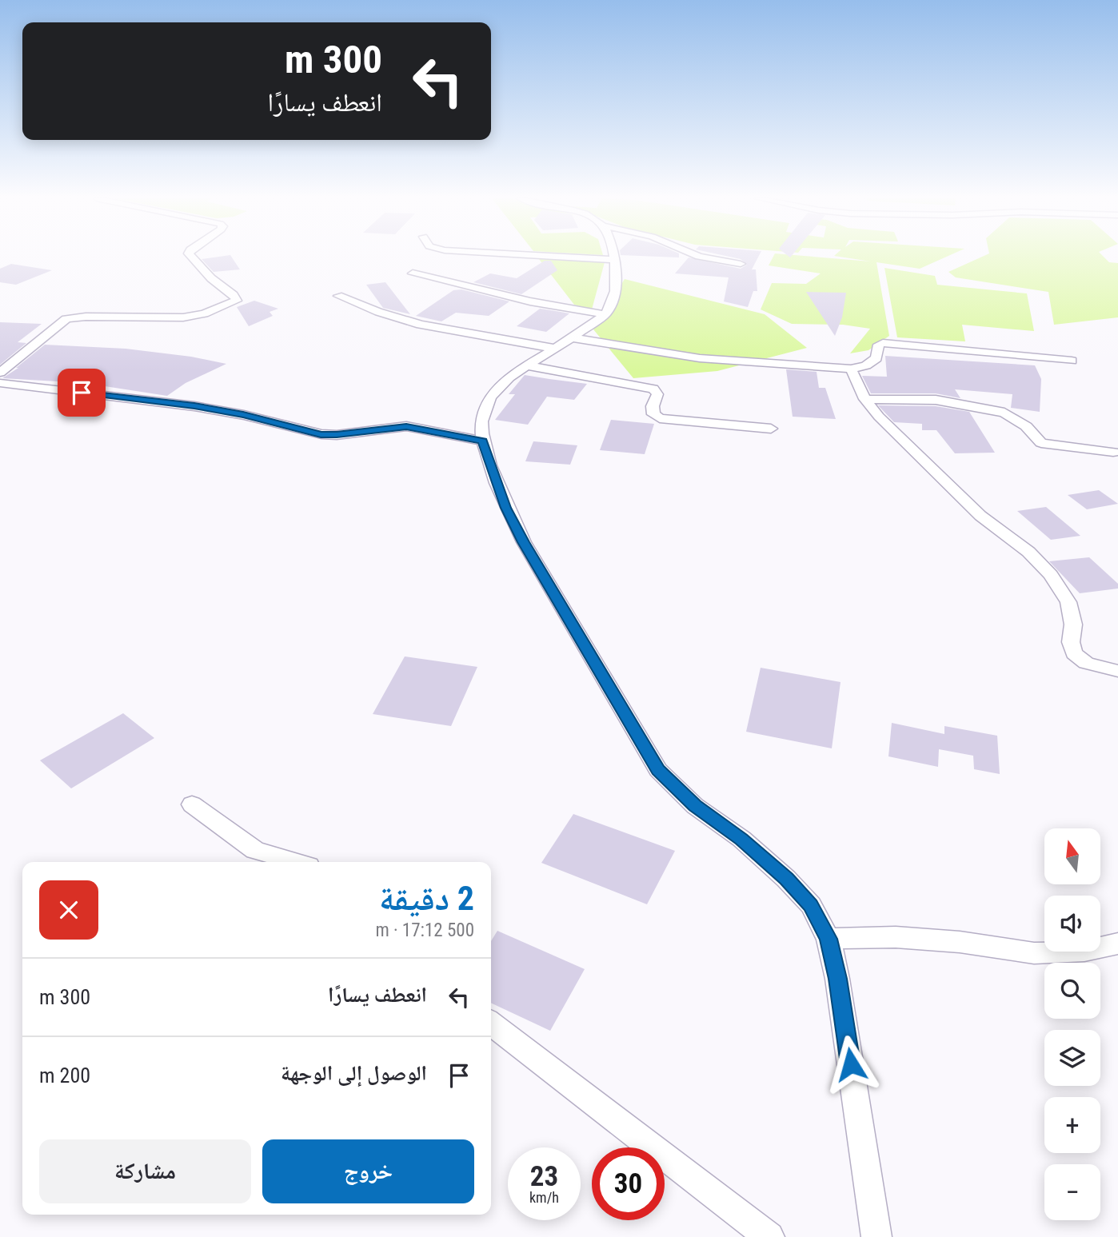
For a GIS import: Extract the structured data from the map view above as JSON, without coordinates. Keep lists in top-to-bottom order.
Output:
{
  "north": "top",
  "page": {
    "turn": ["300 m", "انعطف يسارًا"],
    "map_buttons": ["+", "−"],
    "heading": ["2 دقيقة", "500 m · 17:12"],
    "list": [
      {
        "name": "انعطف يسارًا",
        "value": "300 m"
      },
      {
        "name": "الوصول إلى الوجهة",
        "value": "200 m"
      }
    ],
    "buttons": ["خروج", "مشاركة"],
    "speed": "23 km/h",
    "limit": "30"
  }
}
